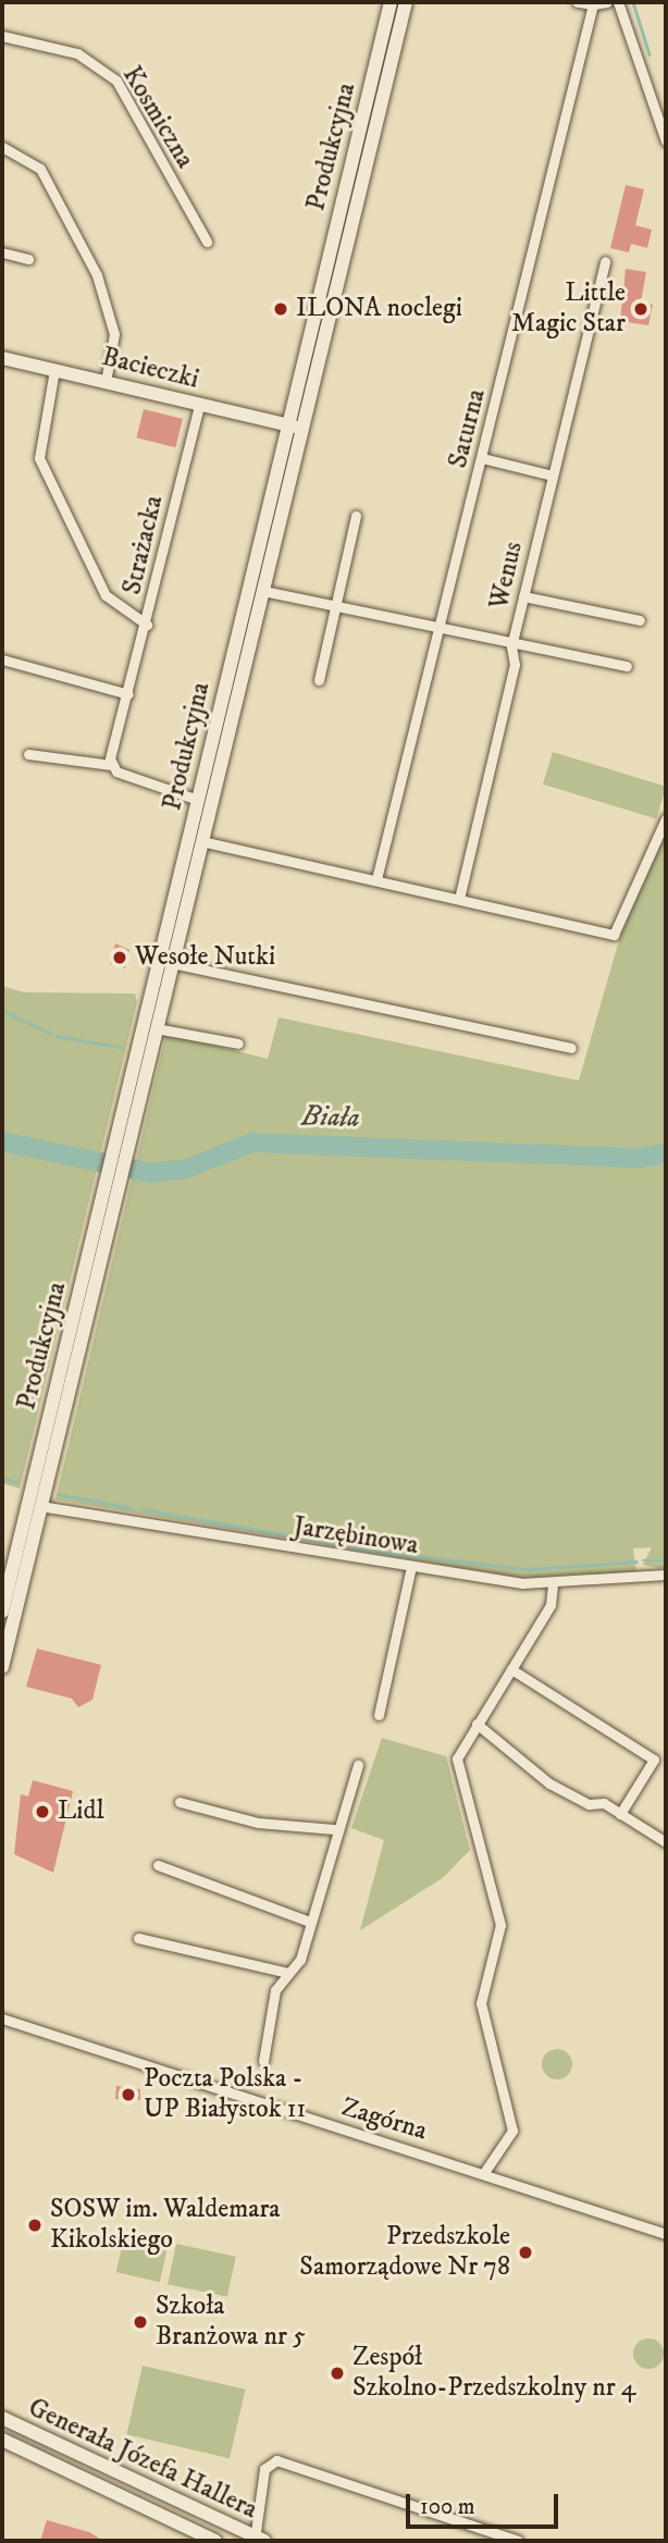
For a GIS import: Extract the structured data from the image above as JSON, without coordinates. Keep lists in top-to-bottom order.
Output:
{
  "streets": {
    "main road": ["Produkcyjna", "Bacieczki", "Generała Józefa Hallera"],
    "street": [
      "Kosmiczna",
      "Saturna",
      "Strażacka",
      "Wenus",
      "Jarzębinowa",
      "Zagórna"
    ]
  },
  "crossings": [
    ["Produkcyjna", "Bacieczki"],
    ["Produkcyjna", "Jarzębinowa"],
    ["Bacieczki", "Strażacka"]
  ],
  "water": ["Biała"],
  "places": [
    "ILONA noclegi",
    "Little Magic Star",
    "Wesołe Nutki",
    "Lidl",
    "Poczta Polska - UP Białystok 11",
    "SOSW im. Waldemara Kikolskiego",
    "Przedszkole Samorządowe Nr 78",
    "Szkoła Branżowa nr 5",
    "Zespół Szkolno-Przedszkolny nr 4"
  ],
  "scale_bar": "100 m"
}
